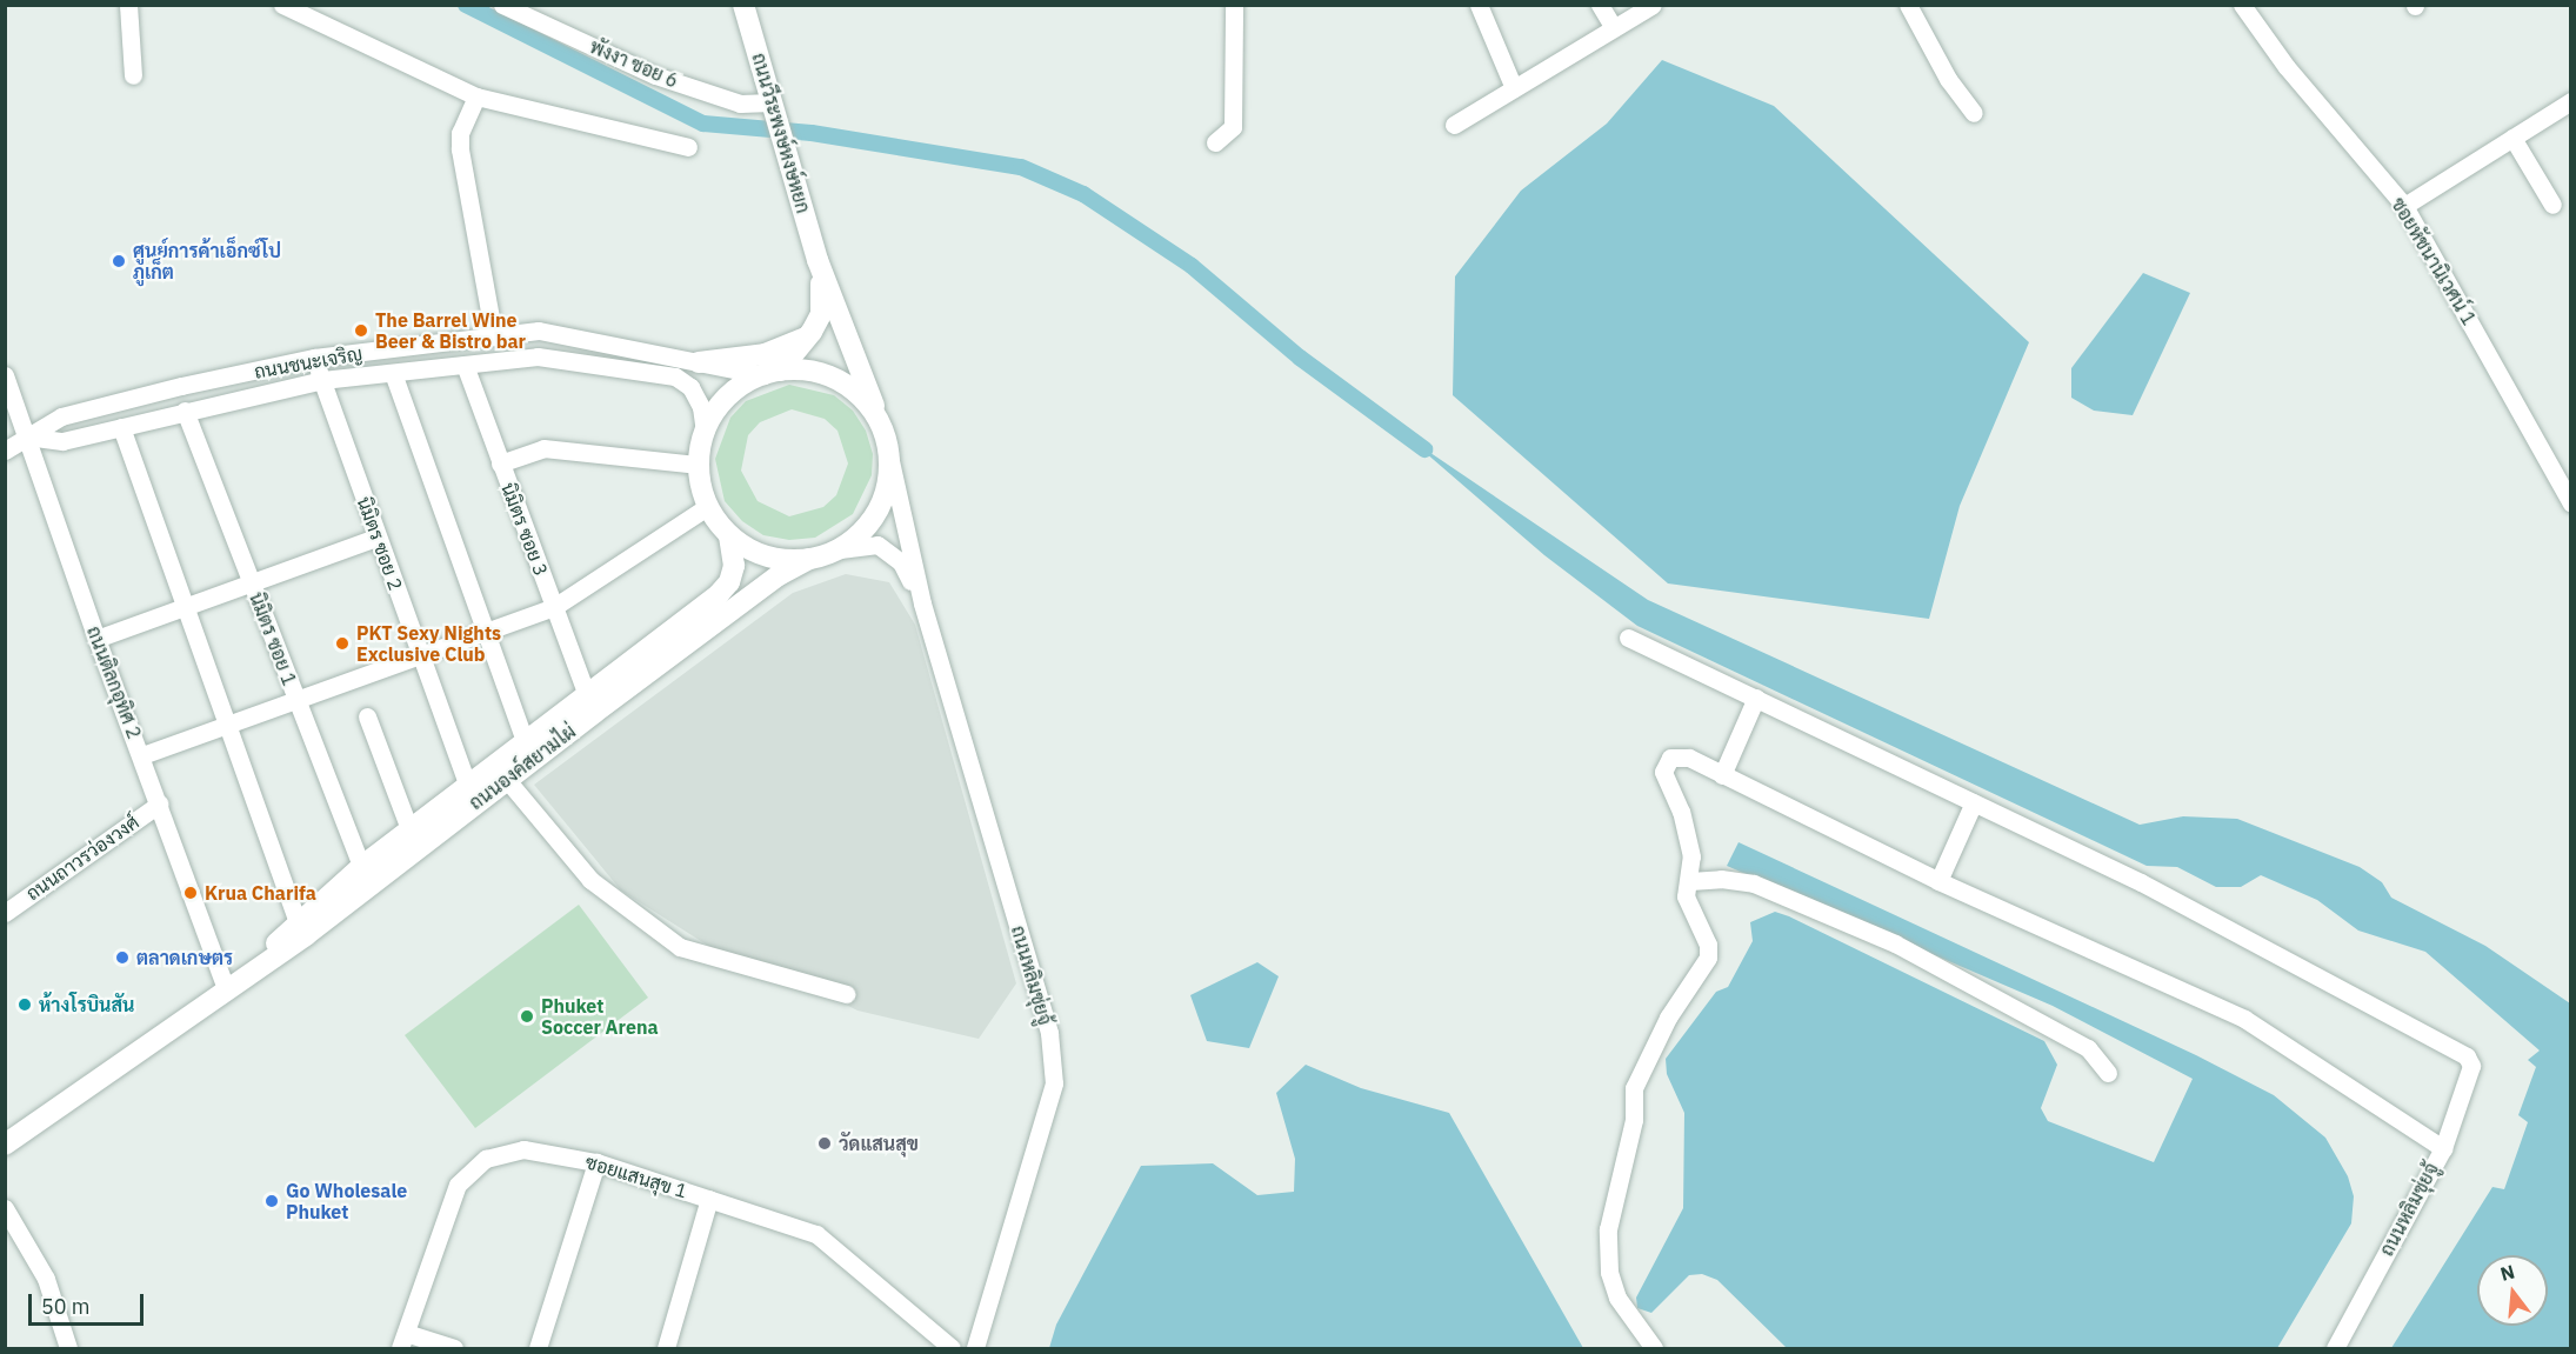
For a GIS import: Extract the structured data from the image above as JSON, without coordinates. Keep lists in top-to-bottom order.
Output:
{
  "streets": {
    "street": [
      "พังงา ซอย 6",
      "ถนนวีระพงษ์หงษ์หยก",
      "ซอยหัชนานิเวศน์ 1",
      "ถนนชนะเจริญ",
      "นิมิตร ซอย 3",
      "นิมิตร ซอย 2",
      "นิมิตร ซอย 1",
      "ถนนติลกอุทิศ 2",
      "ถนนองค์สยามไผ่",
      "ถนนถาวรว่องวงศ์",
      "ถนนหลิมซุ่ยจู้",
      "ซอยแสนสุข 1"
    ]
  },
  "crossings": [
    ["พังงา ซอย 6", "ถนนวีระพงษ์หงษ์หยก"],
    ["ถนนวีระพงษ์หงษ์หยก", "ถนนชนะเจริญ"],
    ["ถนนวีระพงษ์หงษ์หยก", "ถนนองค์สยามไผ่"],
    ["ถนนวีระพงษ์หงษ์หยก", "ถนนหลิมซุ่ยจู้"],
    ["ถนนชนะเจริญ", "นิมิตร ซอย 3"],
    ["ถนนชนะเจริญ", "นิมิตร ซอย 2"],
    ["ถนนชนะเจริญ", "นิมิตร ซอย 1"],
    ["ถนนชนะเจริญ", "ถนนติลกอุทิศ 2"],
    ["ถนนชนะเจริญ", "ถนนองค์สยามไผ่"],
    ["ถนนชนะเจริญ", "ถนนหลิมซุ่ยจู้"],
    ["นิมิตร ซอย 3", "ถนนองค์สยามไผ่"],
    ["นิมิตร ซอย 2", "ถนนองค์สยามไผ่"],
    ["นิมิตร ซอย 1", "ถนนองค์สยามไผ่"],
    ["ถนนติลกอุทิศ 2", "ถนนองค์สยามไผ่"],
    ["ถนนติลกอุทิศ 2", "ถนนถาวรว่องวงศ์"],
    ["ถนนองค์สยามไผ่", "ถนนหลิมซุ่ยจู้"]
  ],
  "places": [
    "ศูนย์การค้าเอ็กซ์โป ภูเก็ต",
    "The Barrel Wine Beer & Bistro bar",
    "PKT Sexy Nights Exclusive Club",
    "Krua Charifa",
    "ตลาดเกษตร",
    "ห้างโรบินสัน",
    "Phuket Soccer Arena",
    "วัดแสนสุข",
    "Go Wholesale Phuket"
  ],
  "scale_bar": "50 m",
  "north": "top"
}
